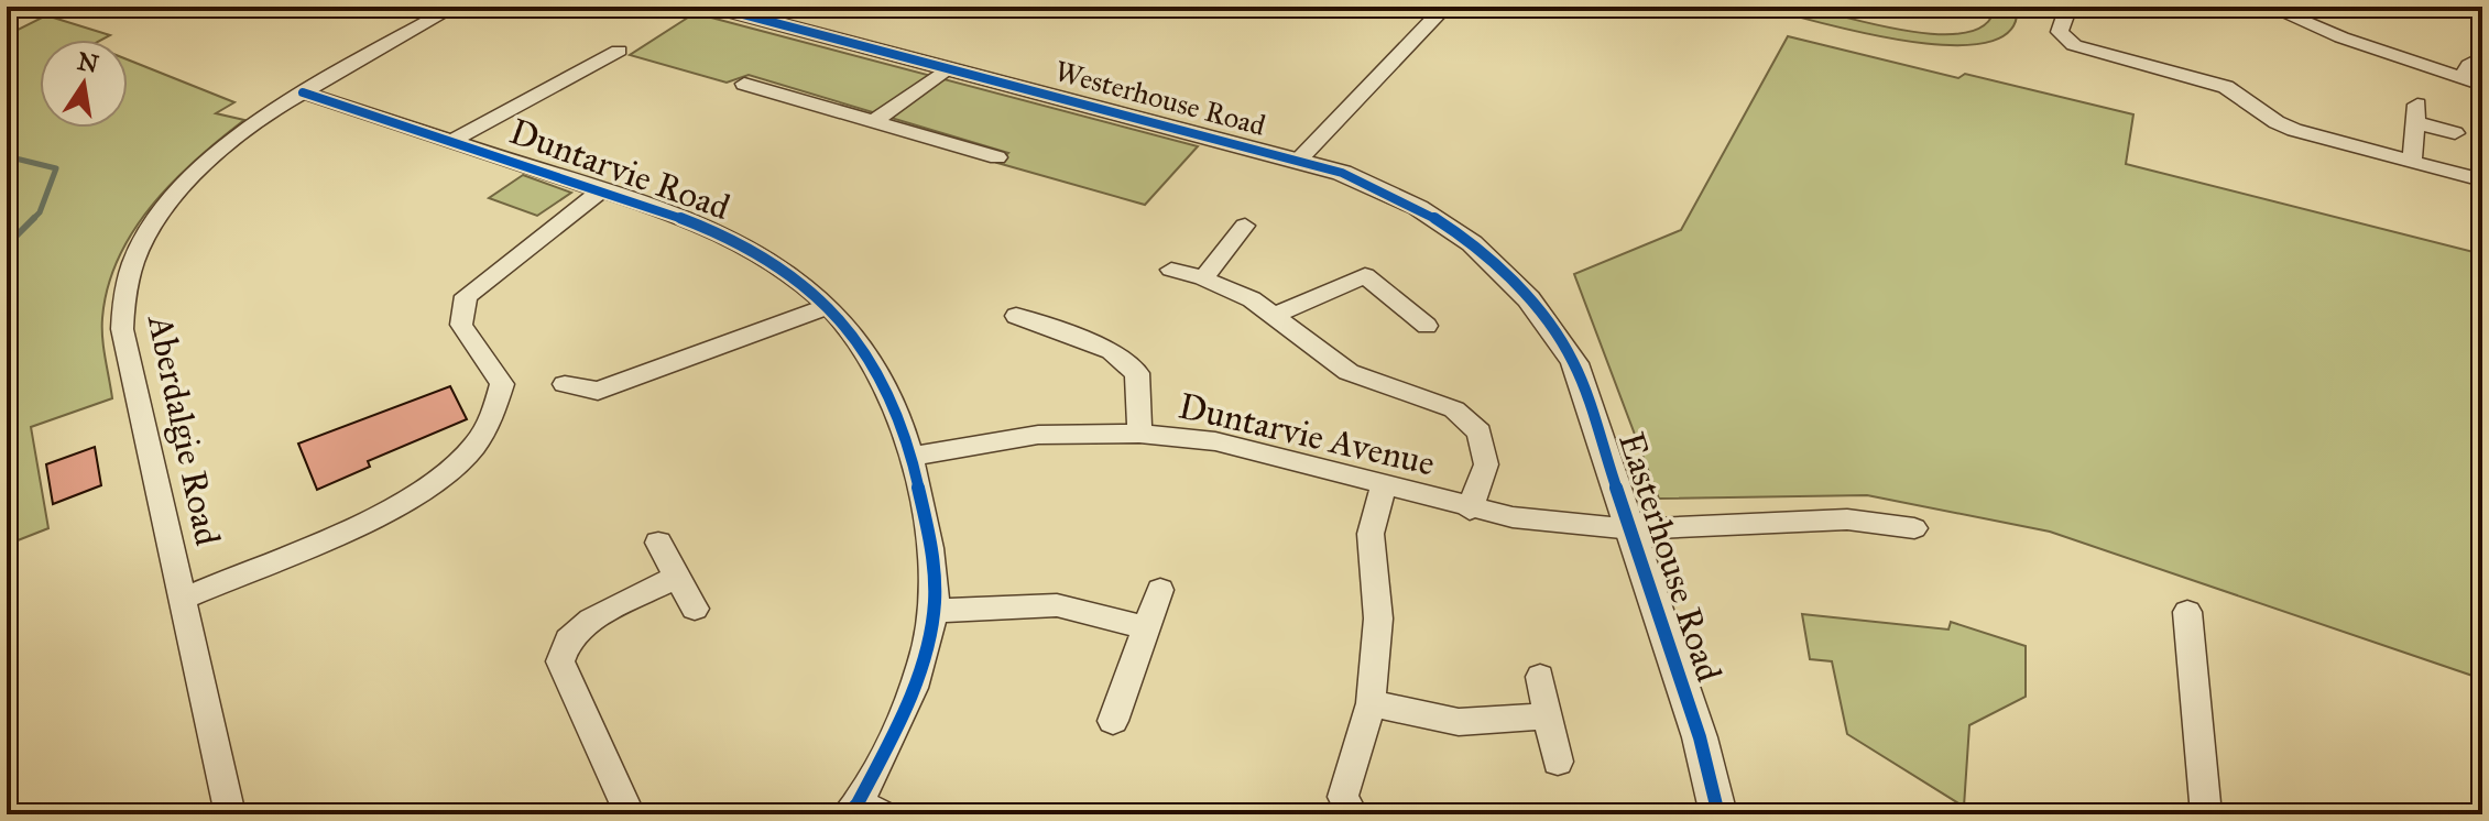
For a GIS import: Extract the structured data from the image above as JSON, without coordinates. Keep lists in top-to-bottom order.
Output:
{
  "streets": {
    "street": [
      "Westerhouse Road",
      "Duntarvie Road",
      "Aberdalgie Road",
      "Duntarvie Avenue",
      "Easterhouse Road"
    ]
  },
  "crossings": [
    ["Westerhouse Road", "Easterhouse Road"],
    ["Duntarvie Road", "Aberdalgie Road"],
    ["Duntarvie Road", "Duntarvie Avenue"],
    ["Duntarvie Avenue", "Easterhouse Road"]
  ],
  "north": "top"
}
